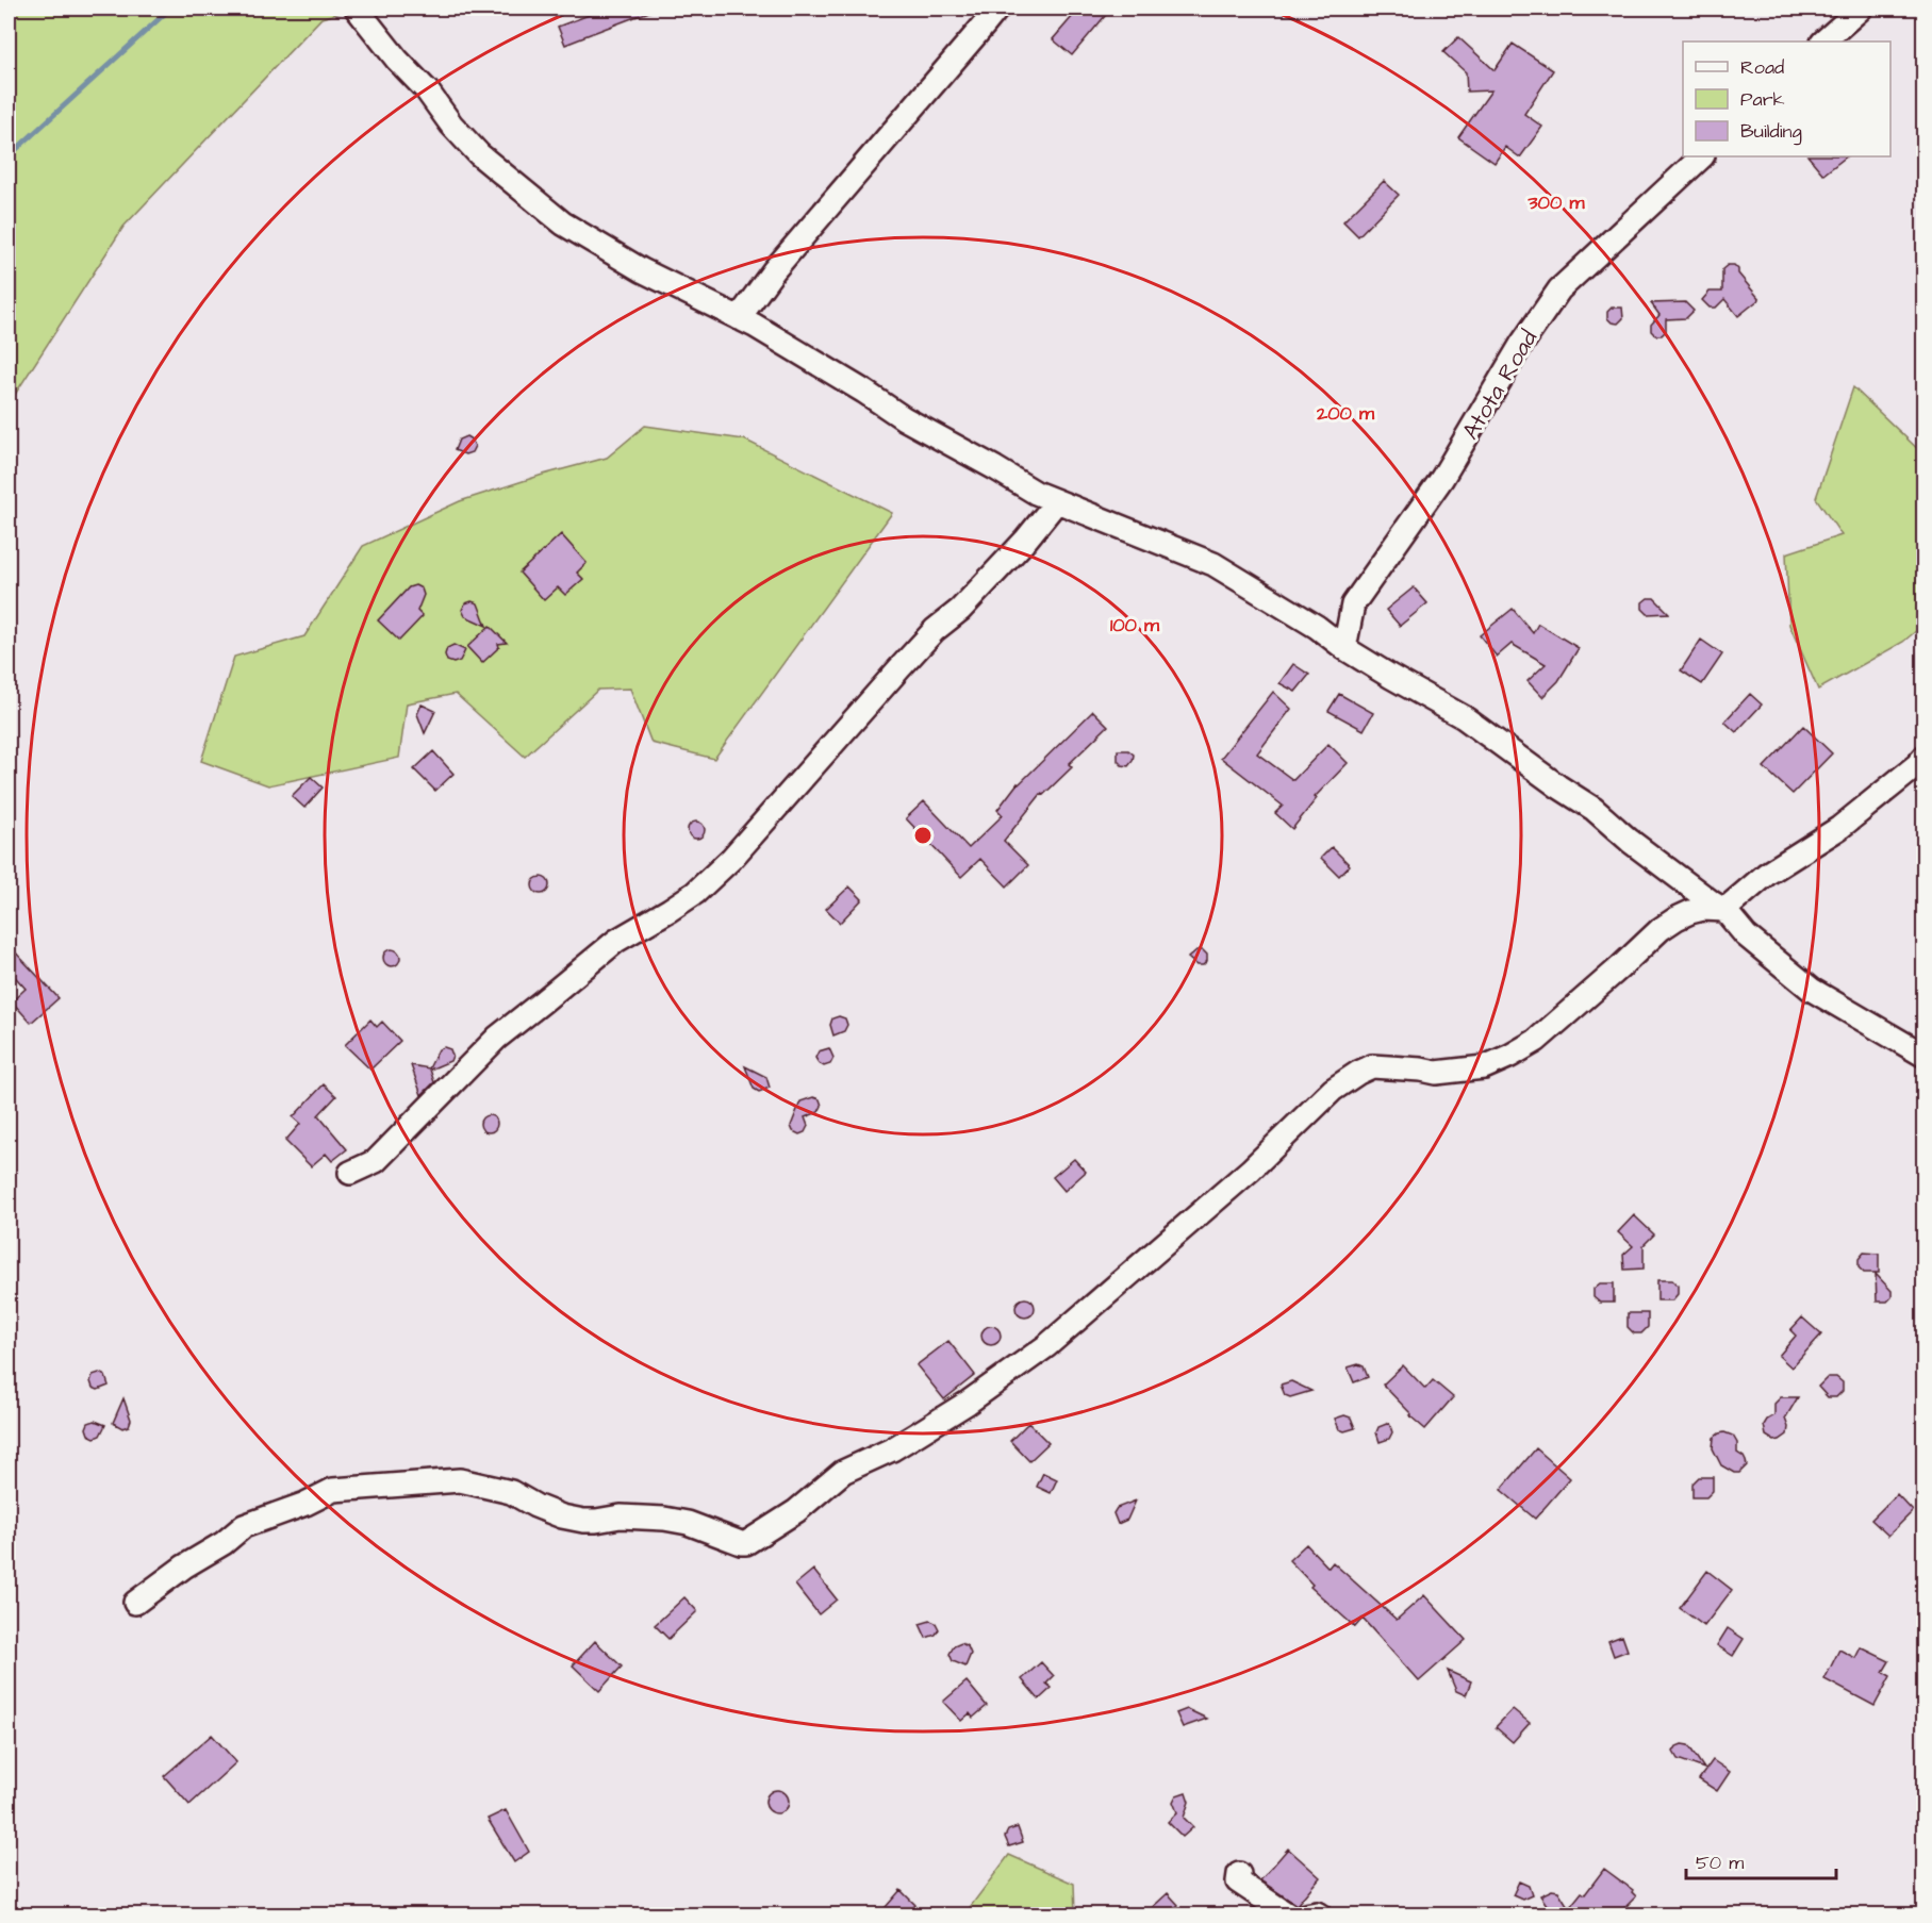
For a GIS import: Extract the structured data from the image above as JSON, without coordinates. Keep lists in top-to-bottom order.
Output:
{
  "streets": {
    "street": ["Atota Road"]
  },
  "legend": ["Road", "Park", "Building"],
  "scale_bar": "50 m",
  "rings": ["300 m", "200 m", "100 m"]
}
